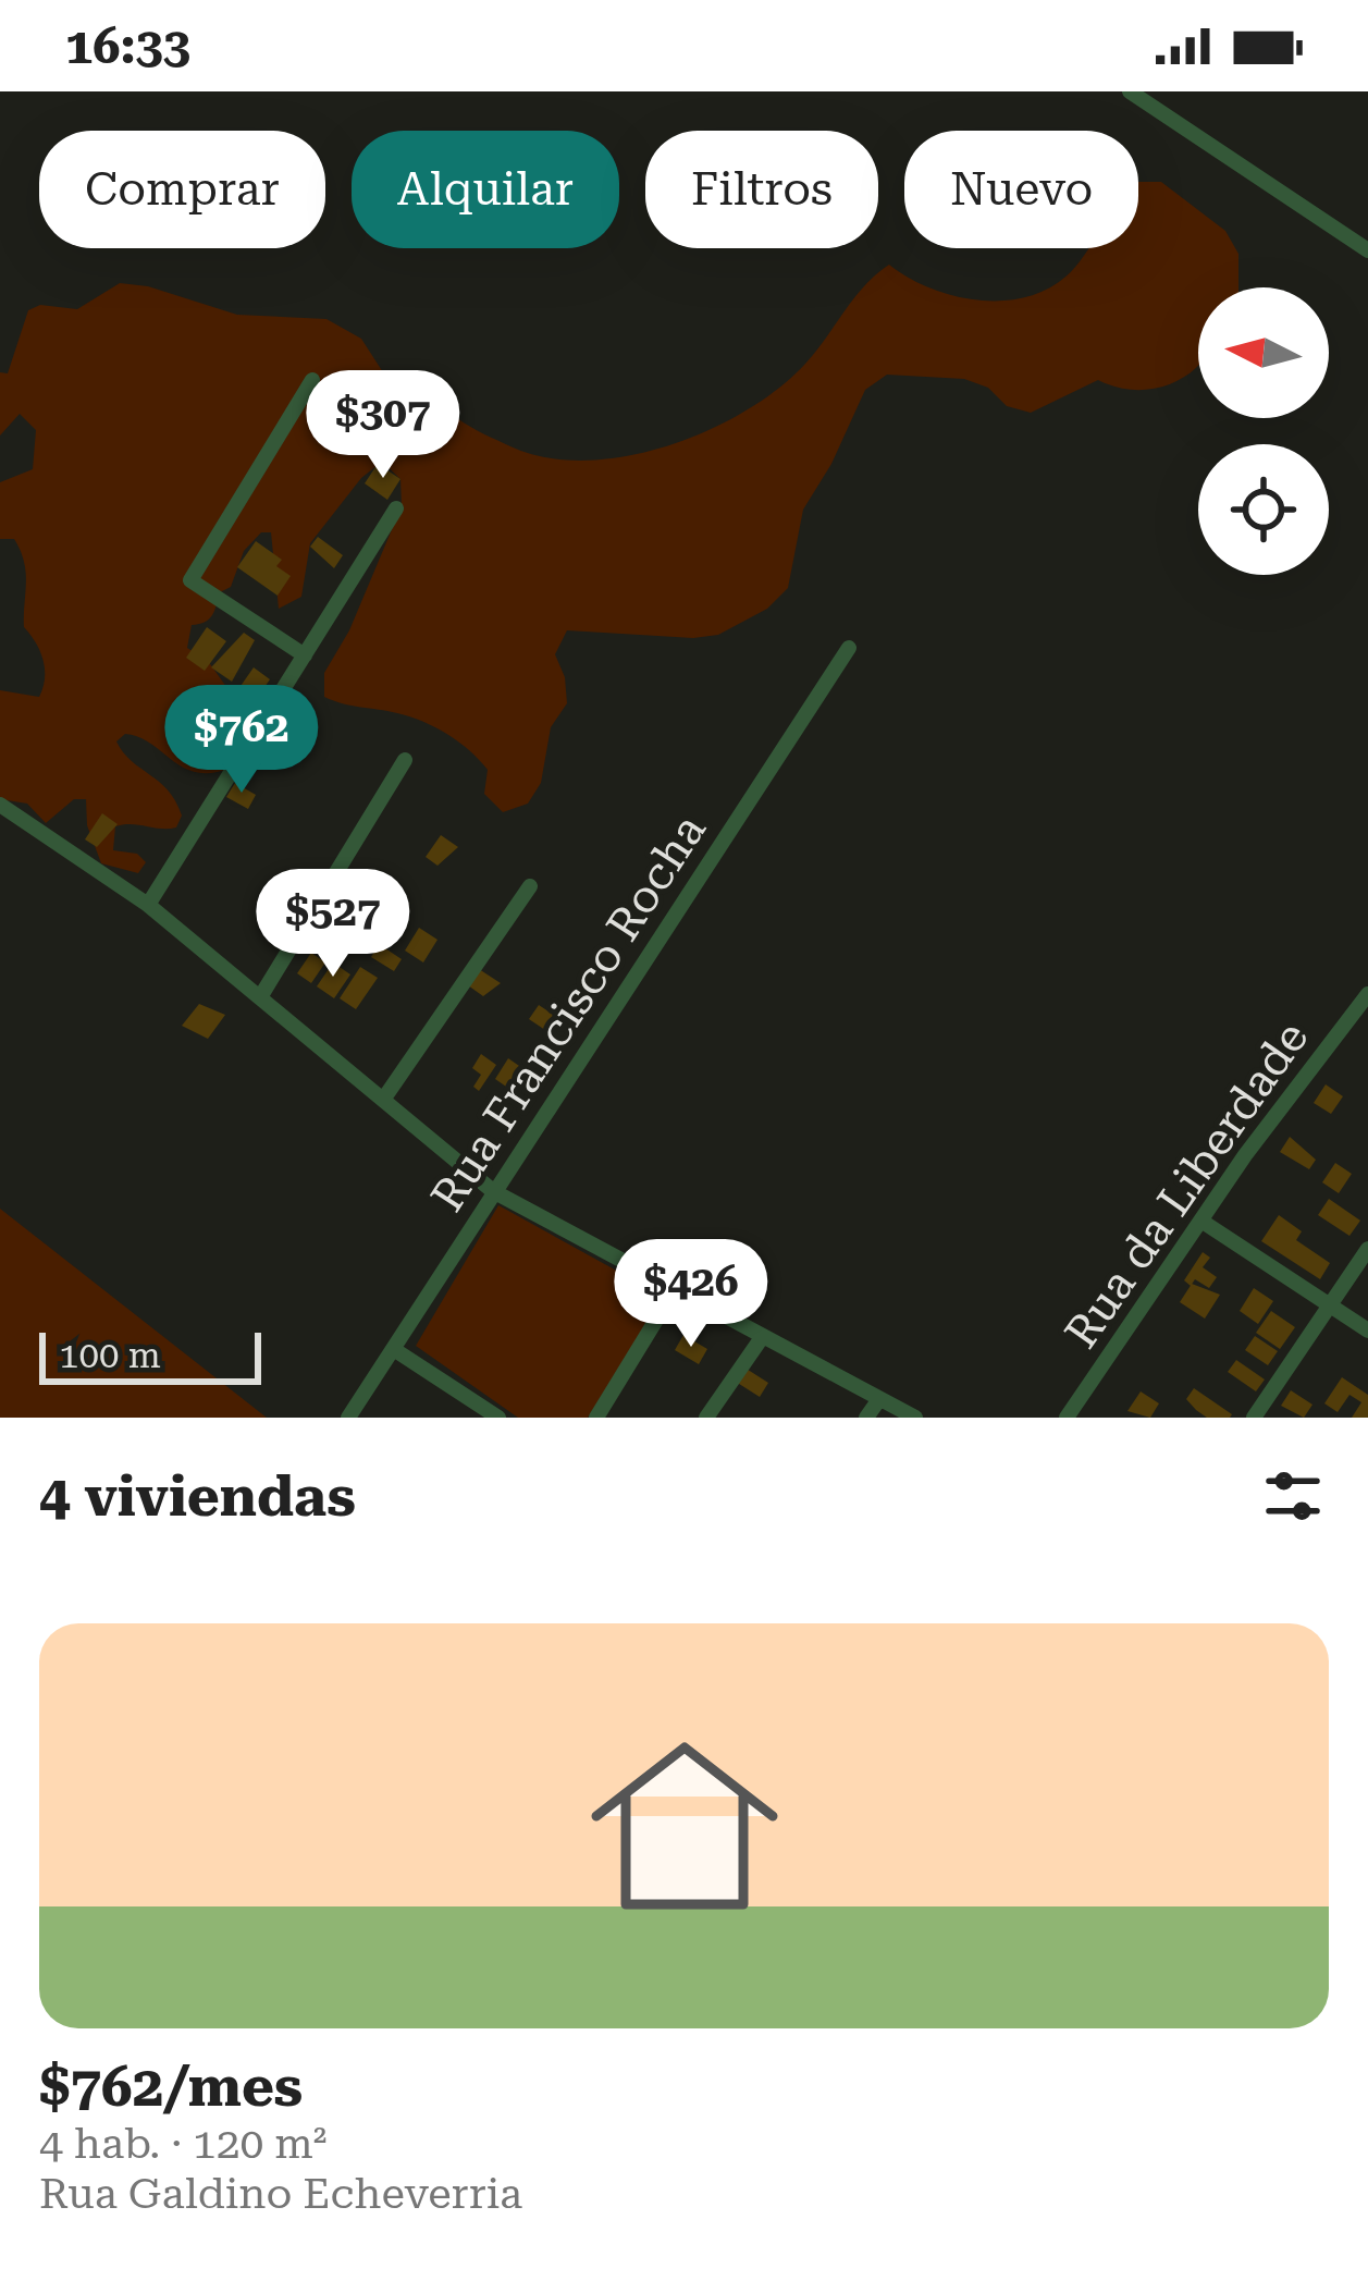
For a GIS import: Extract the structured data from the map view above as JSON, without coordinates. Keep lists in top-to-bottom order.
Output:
{
  "streets": {
    "street": ["Rua Francisco Rocha", "Rua da Liberdade"]
  },
  "scale_bar": "100 m",
  "north": "left",
  "page": {
    "status": "16:33",
    "chip": [
      "Comprar",
      "Alquilar",
      "Filtros",
      "Nuevo"
    ],
    "price": [
      "$307",
      "$762",
      "$527",
      "$426"
    ],
    "scale": "100 m",
    "heading": "4 viviendas",
    "list": [
      {
        "name": "$762/mes",
        "note": "4 hab. · 120 m² · Rua Galdino Echeverria"
      }
    ]
  }
}
